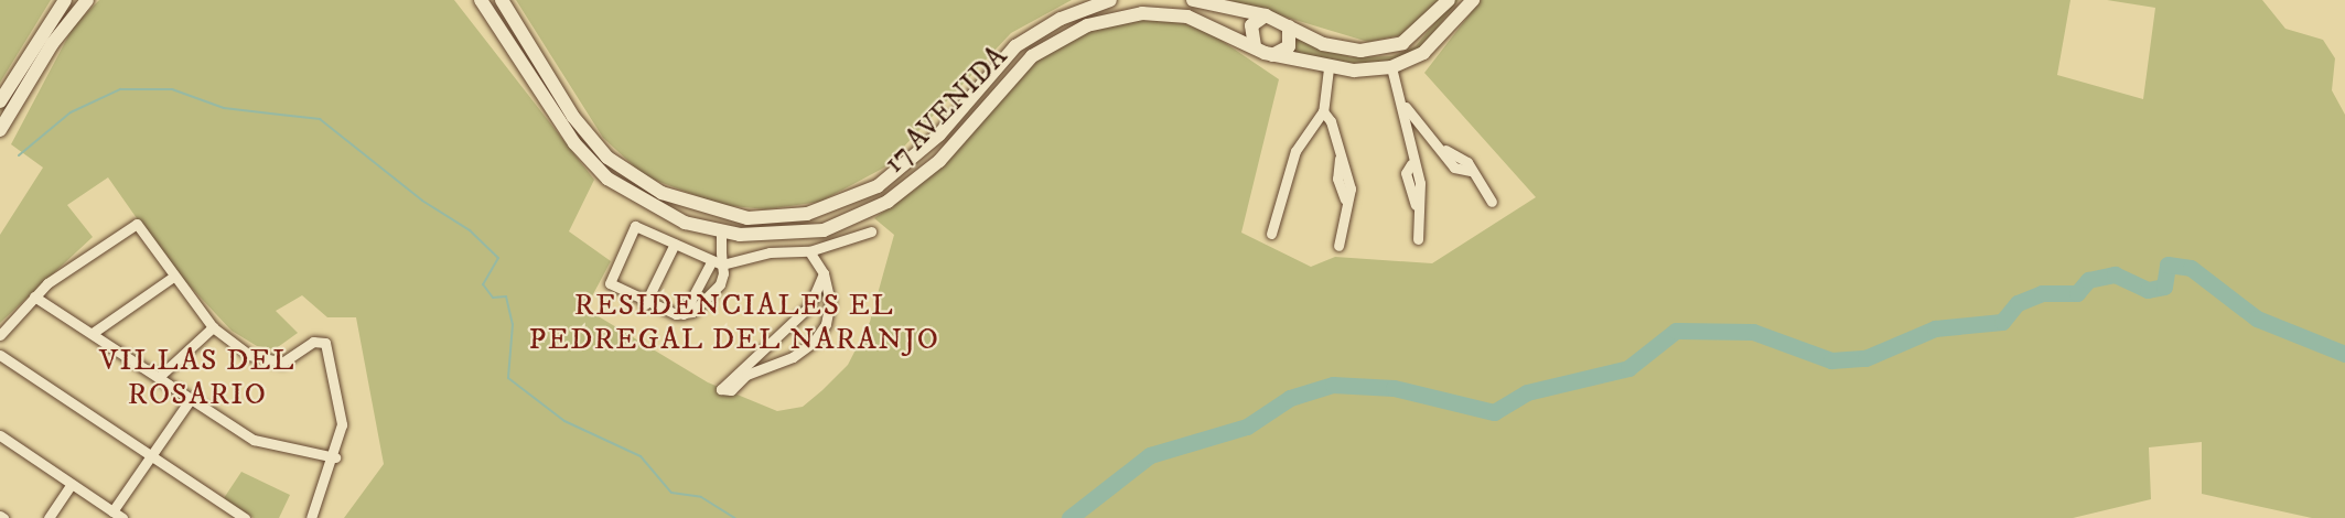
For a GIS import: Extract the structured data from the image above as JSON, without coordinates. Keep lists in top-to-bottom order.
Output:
{
  "streets": {
    "main road": ["17 AVENIDA"]
  },
  "districts": ["RESIDENCIALES EL PEDREGAL DEL NARANJO", "VILLAS DEL ROSARIO"]
}
